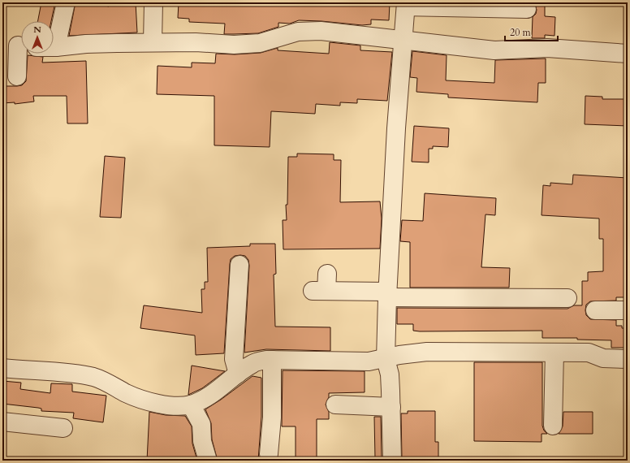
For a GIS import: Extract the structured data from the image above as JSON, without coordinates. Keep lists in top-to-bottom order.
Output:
{
  "scale_bar": "20 m",
  "north": "top"
}
